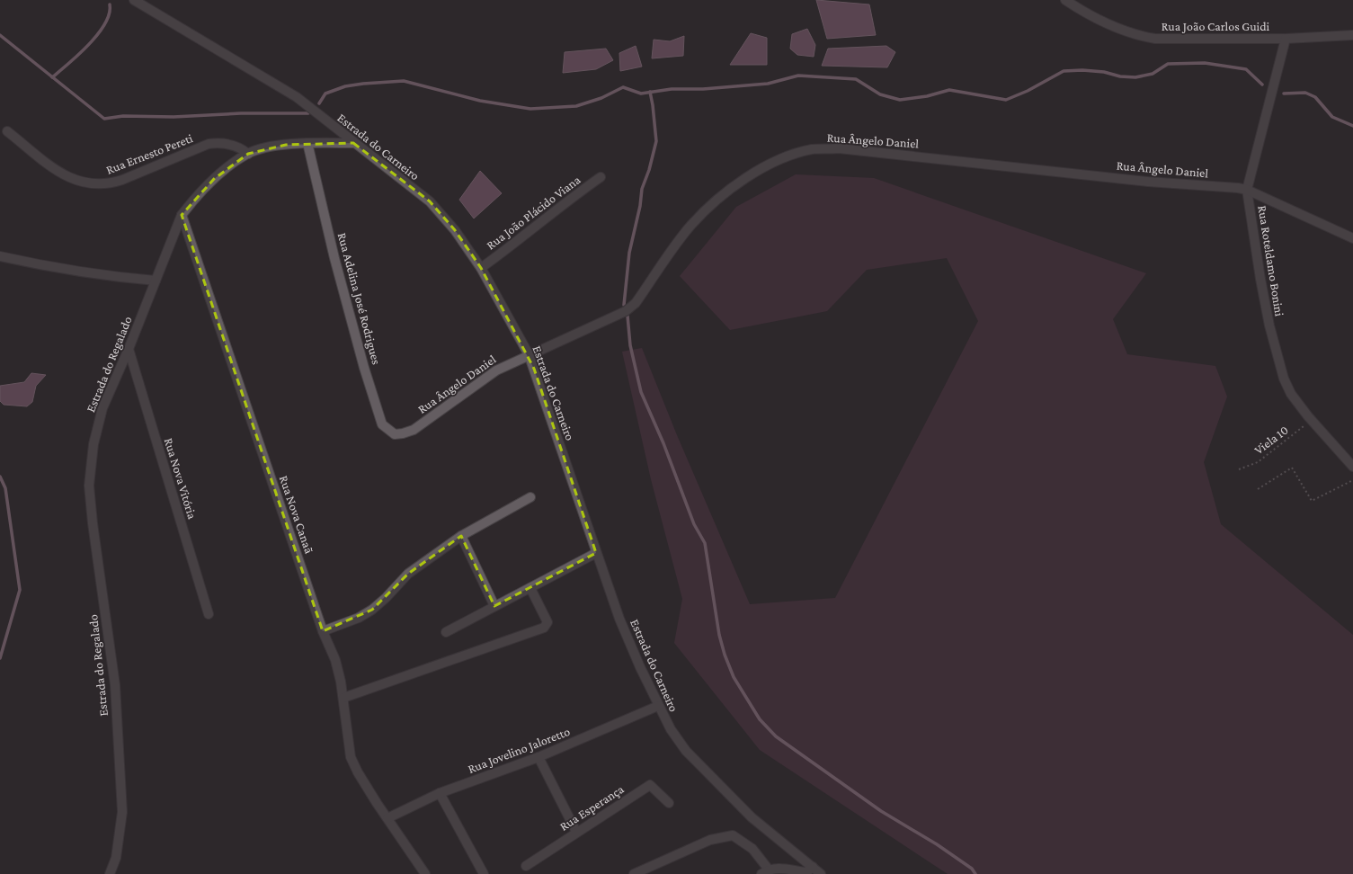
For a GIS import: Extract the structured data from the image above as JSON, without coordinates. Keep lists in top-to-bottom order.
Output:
{
  "streets": {
    "street": [
      "Rua João Carlos Guidi",
      "Rua Ângelo Daniel",
      "Estrada do Carneiro",
      "Rua Ernesto Pereti",
      "Rua João Plácido Viana",
      "Rua Roteldamo Bonini",
      "Rua Adelina José Rodrigues",
      "Estrada do Regalado",
      "Rua Nova Vitória",
      "Rua Nova Canaã",
      "Rua Jovelino Jaloretto",
      "Rua Esperança"
    ],
    "path": ["Viela 10"]
  },
  "crossings": [
    ["Rua João Carlos Guidi", "Rua Roteldamo Bonini"],
    ["Rua Ângelo Daniel", "Estrada do Carneiro"],
    ["Rua Ângelo Daniel", "Rua Roteldamo Bonini"],
    ["Rua Ângelo Daniel", "Rua Adelina José Rodrigues"],
    ["Estrada do Carneiro", "Rua João Plácido Viana"],
    ["Estrada do Carneiro", "Estrada do Regalado"],
    ["Estrada do Carneiro", "Rua Jovelino Jaloretto"],
    ["Rua Ernesto Pereti", "Estrada do Regalado"],
    ["Rua Roteldamo Bonini", "Viela 10"],
    ["Rua Adelina José Rodrigues", "Estrada do Regalado"],
    ["Estrada do Regalado", "Rua Nova Vitória"],
    ["Estrada do Regalado", "Rua Nova Canaã"],
    ["Rua Nova Canaã", "Rua Jovelino Jaloretto"]
  ]
}
